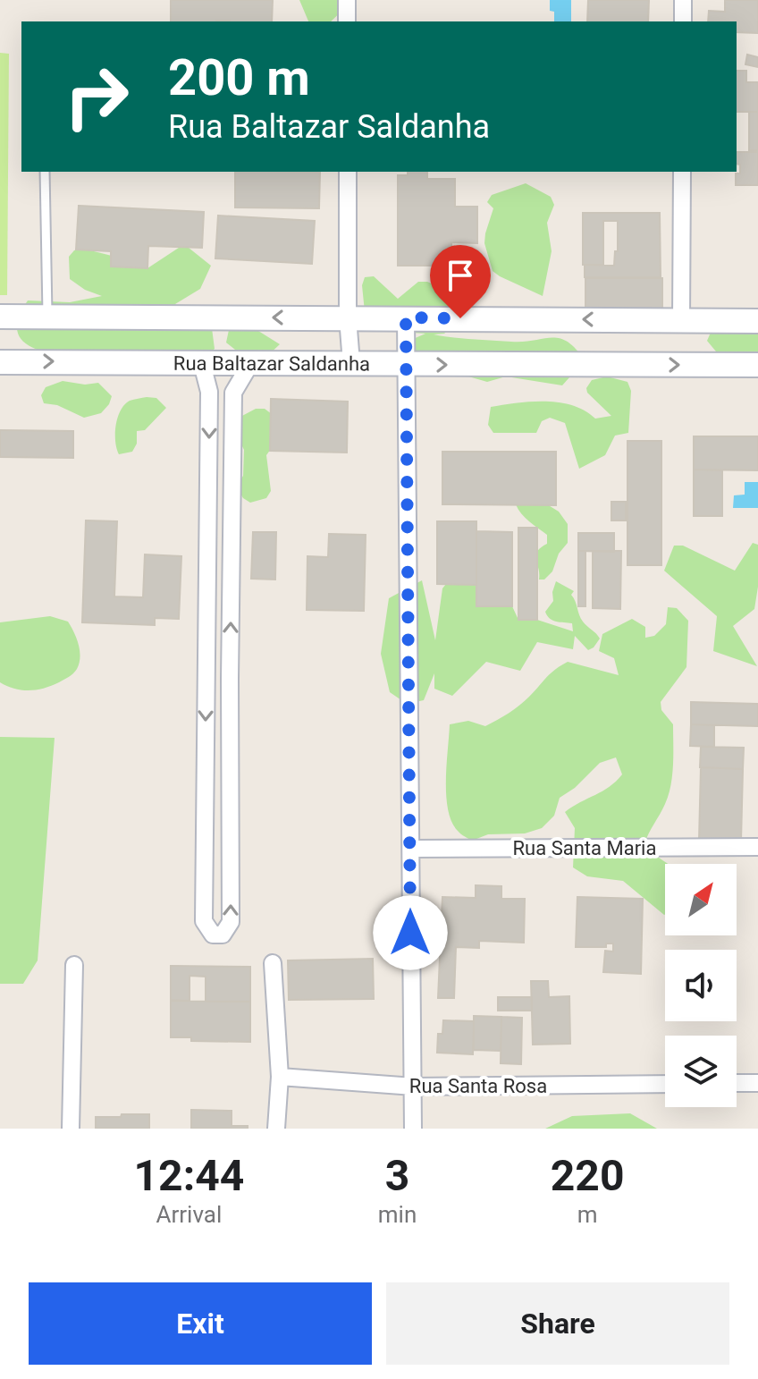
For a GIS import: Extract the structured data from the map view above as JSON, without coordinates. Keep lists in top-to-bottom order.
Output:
{
  "streets": {
    "main road": ["Rua Baltazar Saldanha"],
    "street": ["Rua Santa Maria", "Rua Santa Rosa"]
  },
  "north": "top right",
  "page": {
    "turn": ["200 m", "Rua Baltazar Saldanha"],
    "eta": [
      "12:44",
      "Arrival",
      "3",
      "min",
      "220",
      "m"
    ],
    "buttons": ["Exit", "Share"]
  }
}
